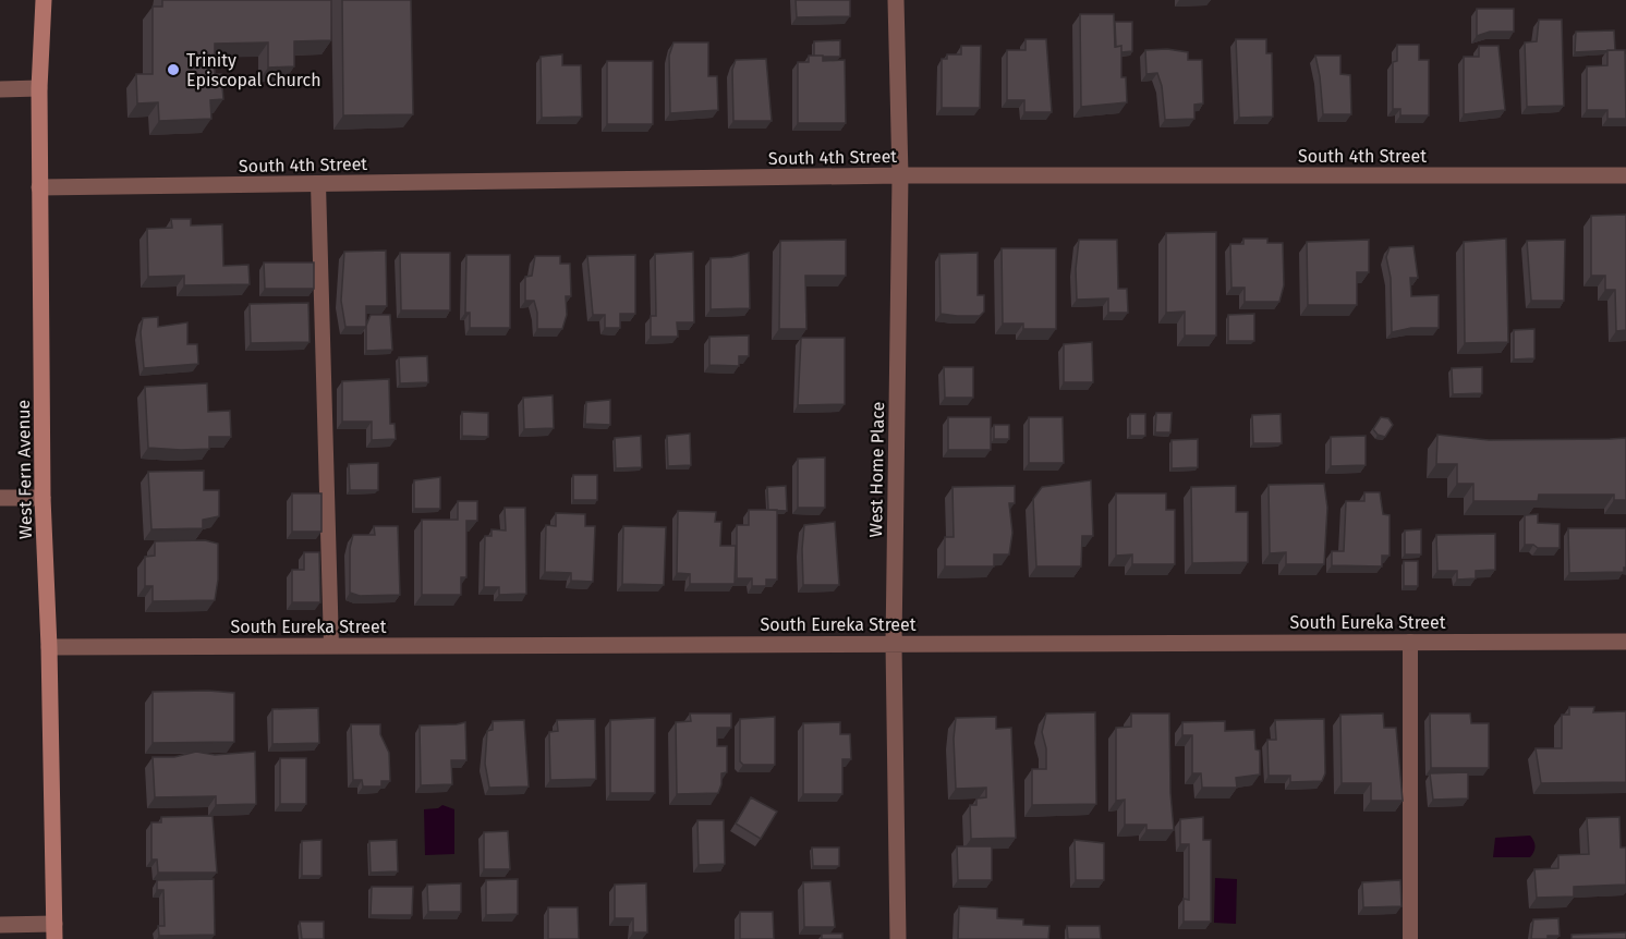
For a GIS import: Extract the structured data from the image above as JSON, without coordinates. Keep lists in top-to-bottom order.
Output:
{
  "streets": {
    "street": [
      "South 4th Street",
      "West Fern Avenue",
      "West Home Place",
      "South Eureka Street"
    ]
  },
  "crossings": [
    ["South 4th Street", "West Fern Avenue"],
    ["South 4th Street", "West Home Place"],
    ["West Fern Avenue", "South Eureka Street"],
    ["West Home Place", "South Eureka Street"]
  ],
  "places": ["Trinity Episcopal Church"]
}
